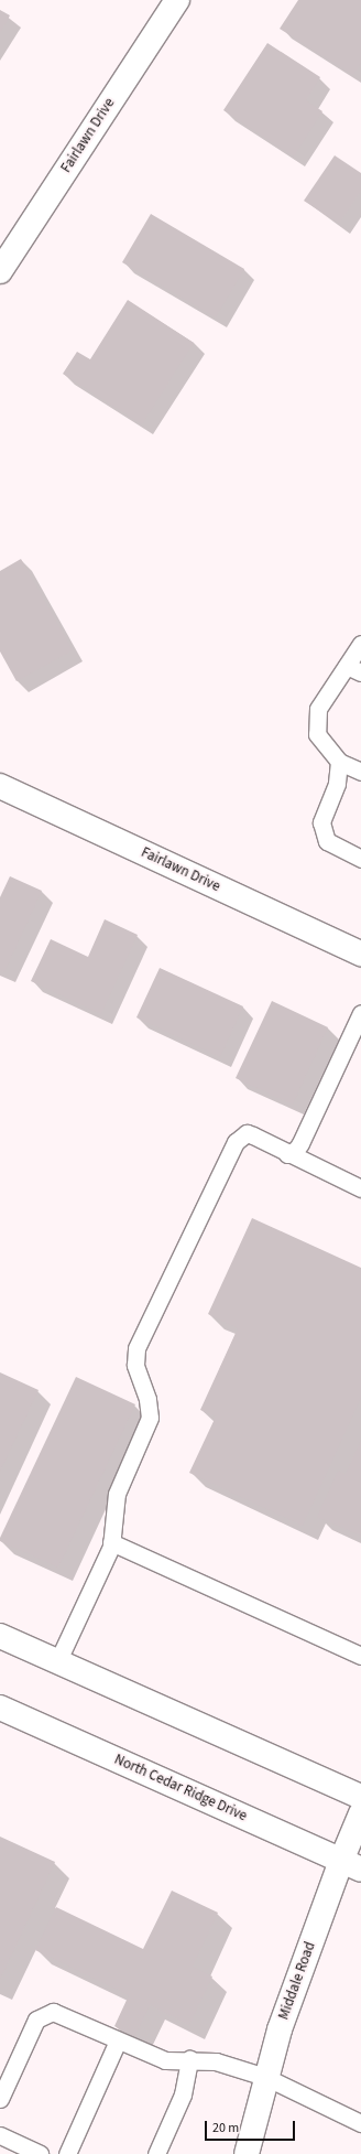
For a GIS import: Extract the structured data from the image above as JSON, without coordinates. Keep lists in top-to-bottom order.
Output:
{
  "streets": {
    "street": ["Fairlawn Drive", "North Cedar Ridge Drive", "Middale Road"]
  },
  "crossings": [
    ["North Cedar Ridge Drive", "Middale Road"]
  ],
  "scale_bar": "20 m"
}
